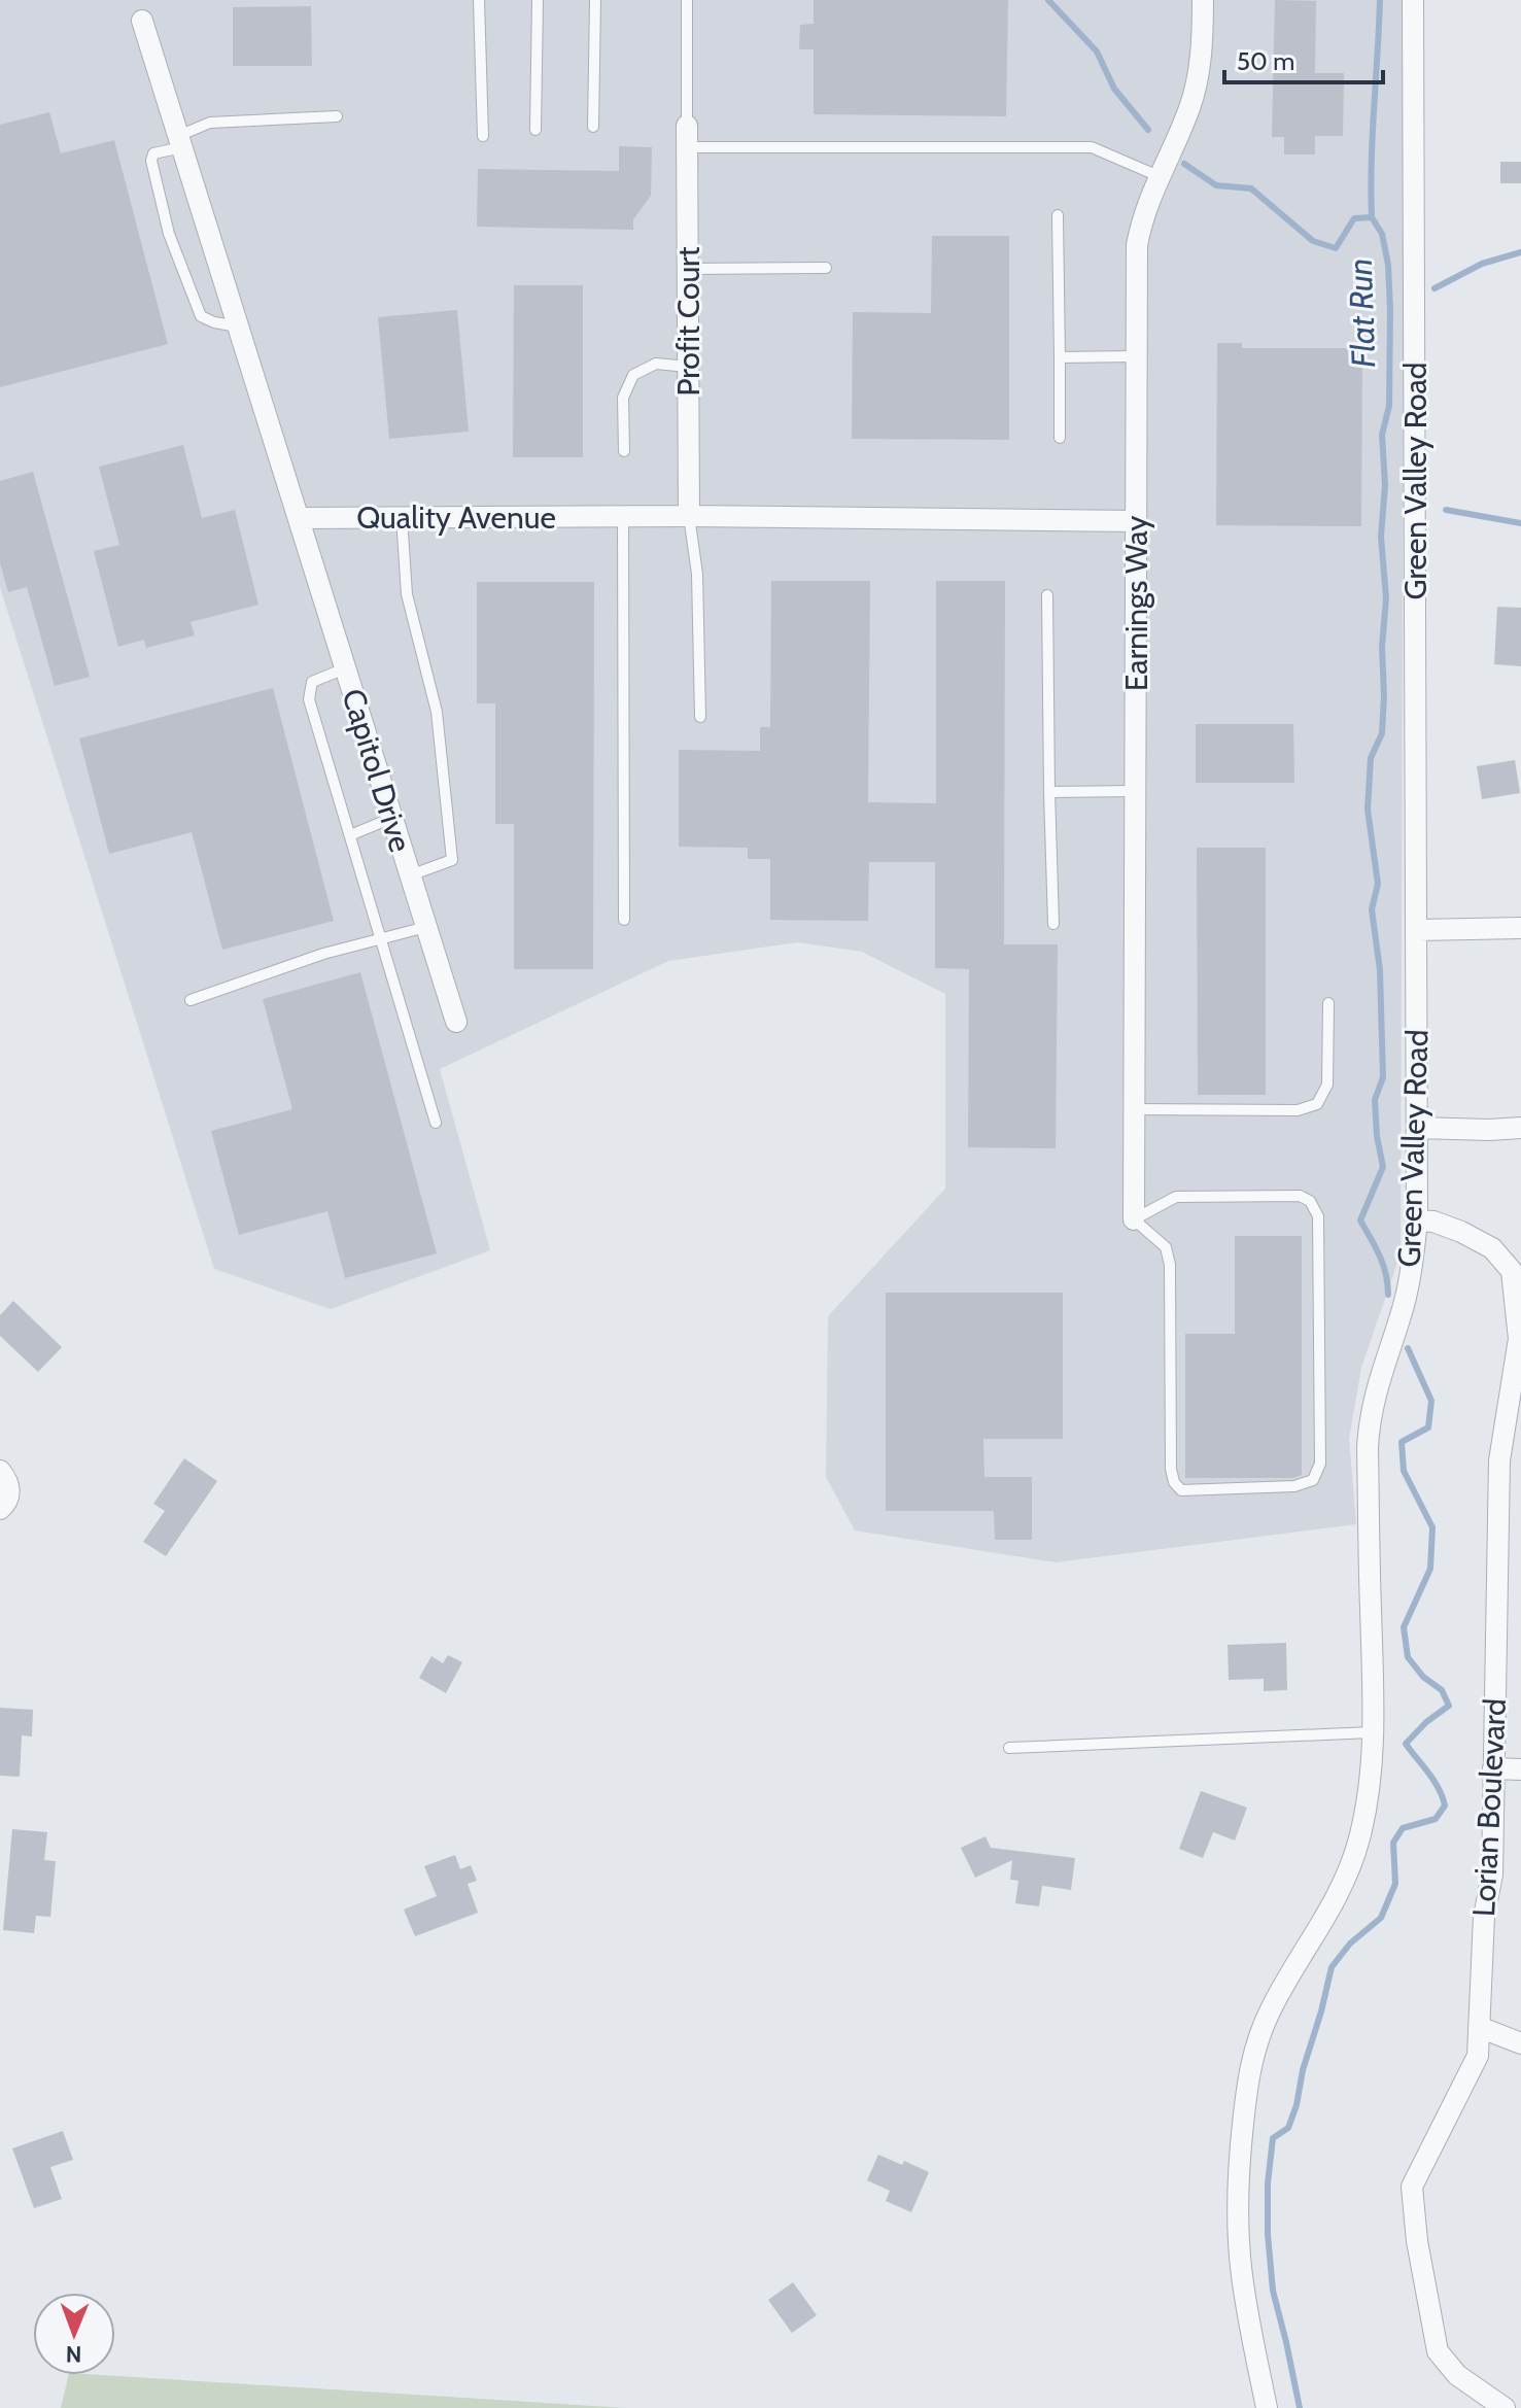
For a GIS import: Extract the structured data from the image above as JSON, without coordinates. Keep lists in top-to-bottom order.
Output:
{
  "streets": {
    "street": [
      "Profit Court",
      "Green Valley Road",
      "Quality Avenue",
      "Earnings Way",
      "Capitol Drive",
      "Lorian Boulevard"
    ]
  },
  "crossings": [
    ["Profit Court", "Quality Avenue"],
    ["Green Valley Road", "Lorian Boulevard"],
    ["Quality Avenue", "Earnings Way"],
    ["Quality Avenue", "Capitol Drive"]
  ],
  "water": ["Flat Run"],
  "scale_bar": "50 m",
  "north": "bottom"
}
